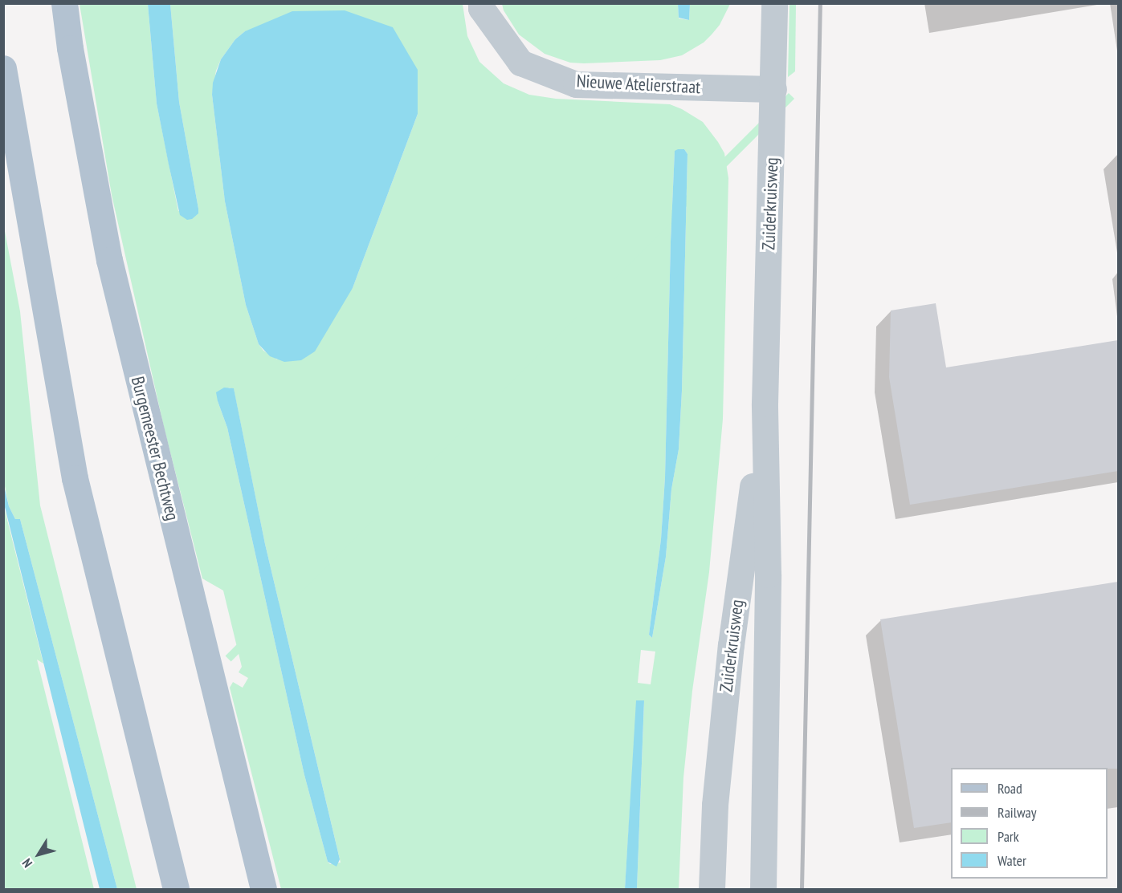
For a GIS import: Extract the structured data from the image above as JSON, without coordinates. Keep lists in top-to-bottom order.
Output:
{
  "streets": {
    "main road": ["Burgemeester Bechtweg"],
    "street": ["Nieuwe Atelierstraat", "Zuiderkruisweg"]
  },
  "crossings": [
    ["Nieuwe Atelierstraat", "Zuiderkruisweg"]
  ],
  "legend": [
    "Road",
    "Railway",
    "Park",
    "Water"
  ],
  "north": "bottom left"
}
